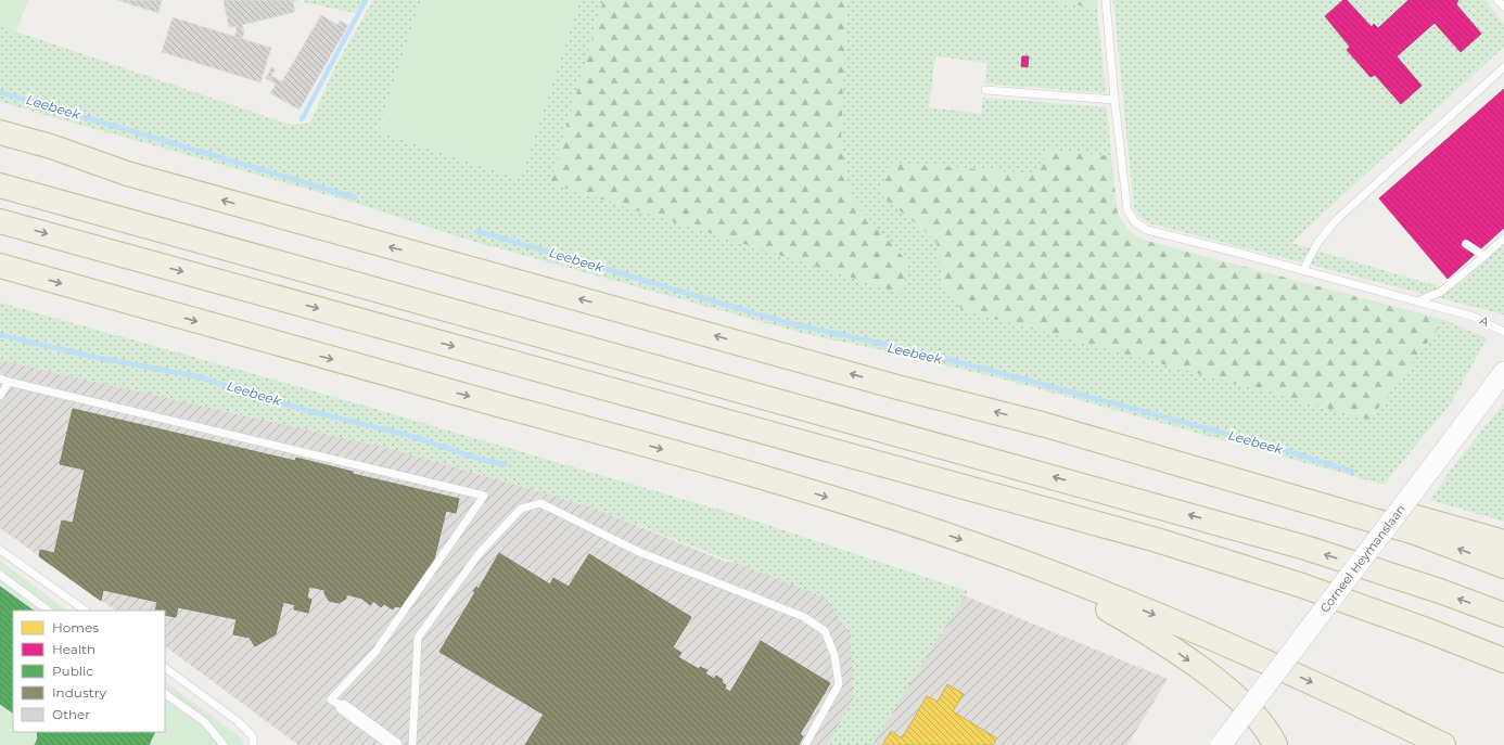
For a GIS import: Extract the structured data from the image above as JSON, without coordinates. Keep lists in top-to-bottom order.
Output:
{
  "streets": {
    "street": ["Corneel Heymanslaan"],
    "lane": ["A"]
  },
  "water": ["Leebeek"],
  "legend": [
    "Homes",
    "Health",
    "Public",
    "Industry",
    "Other"
  ]
}
